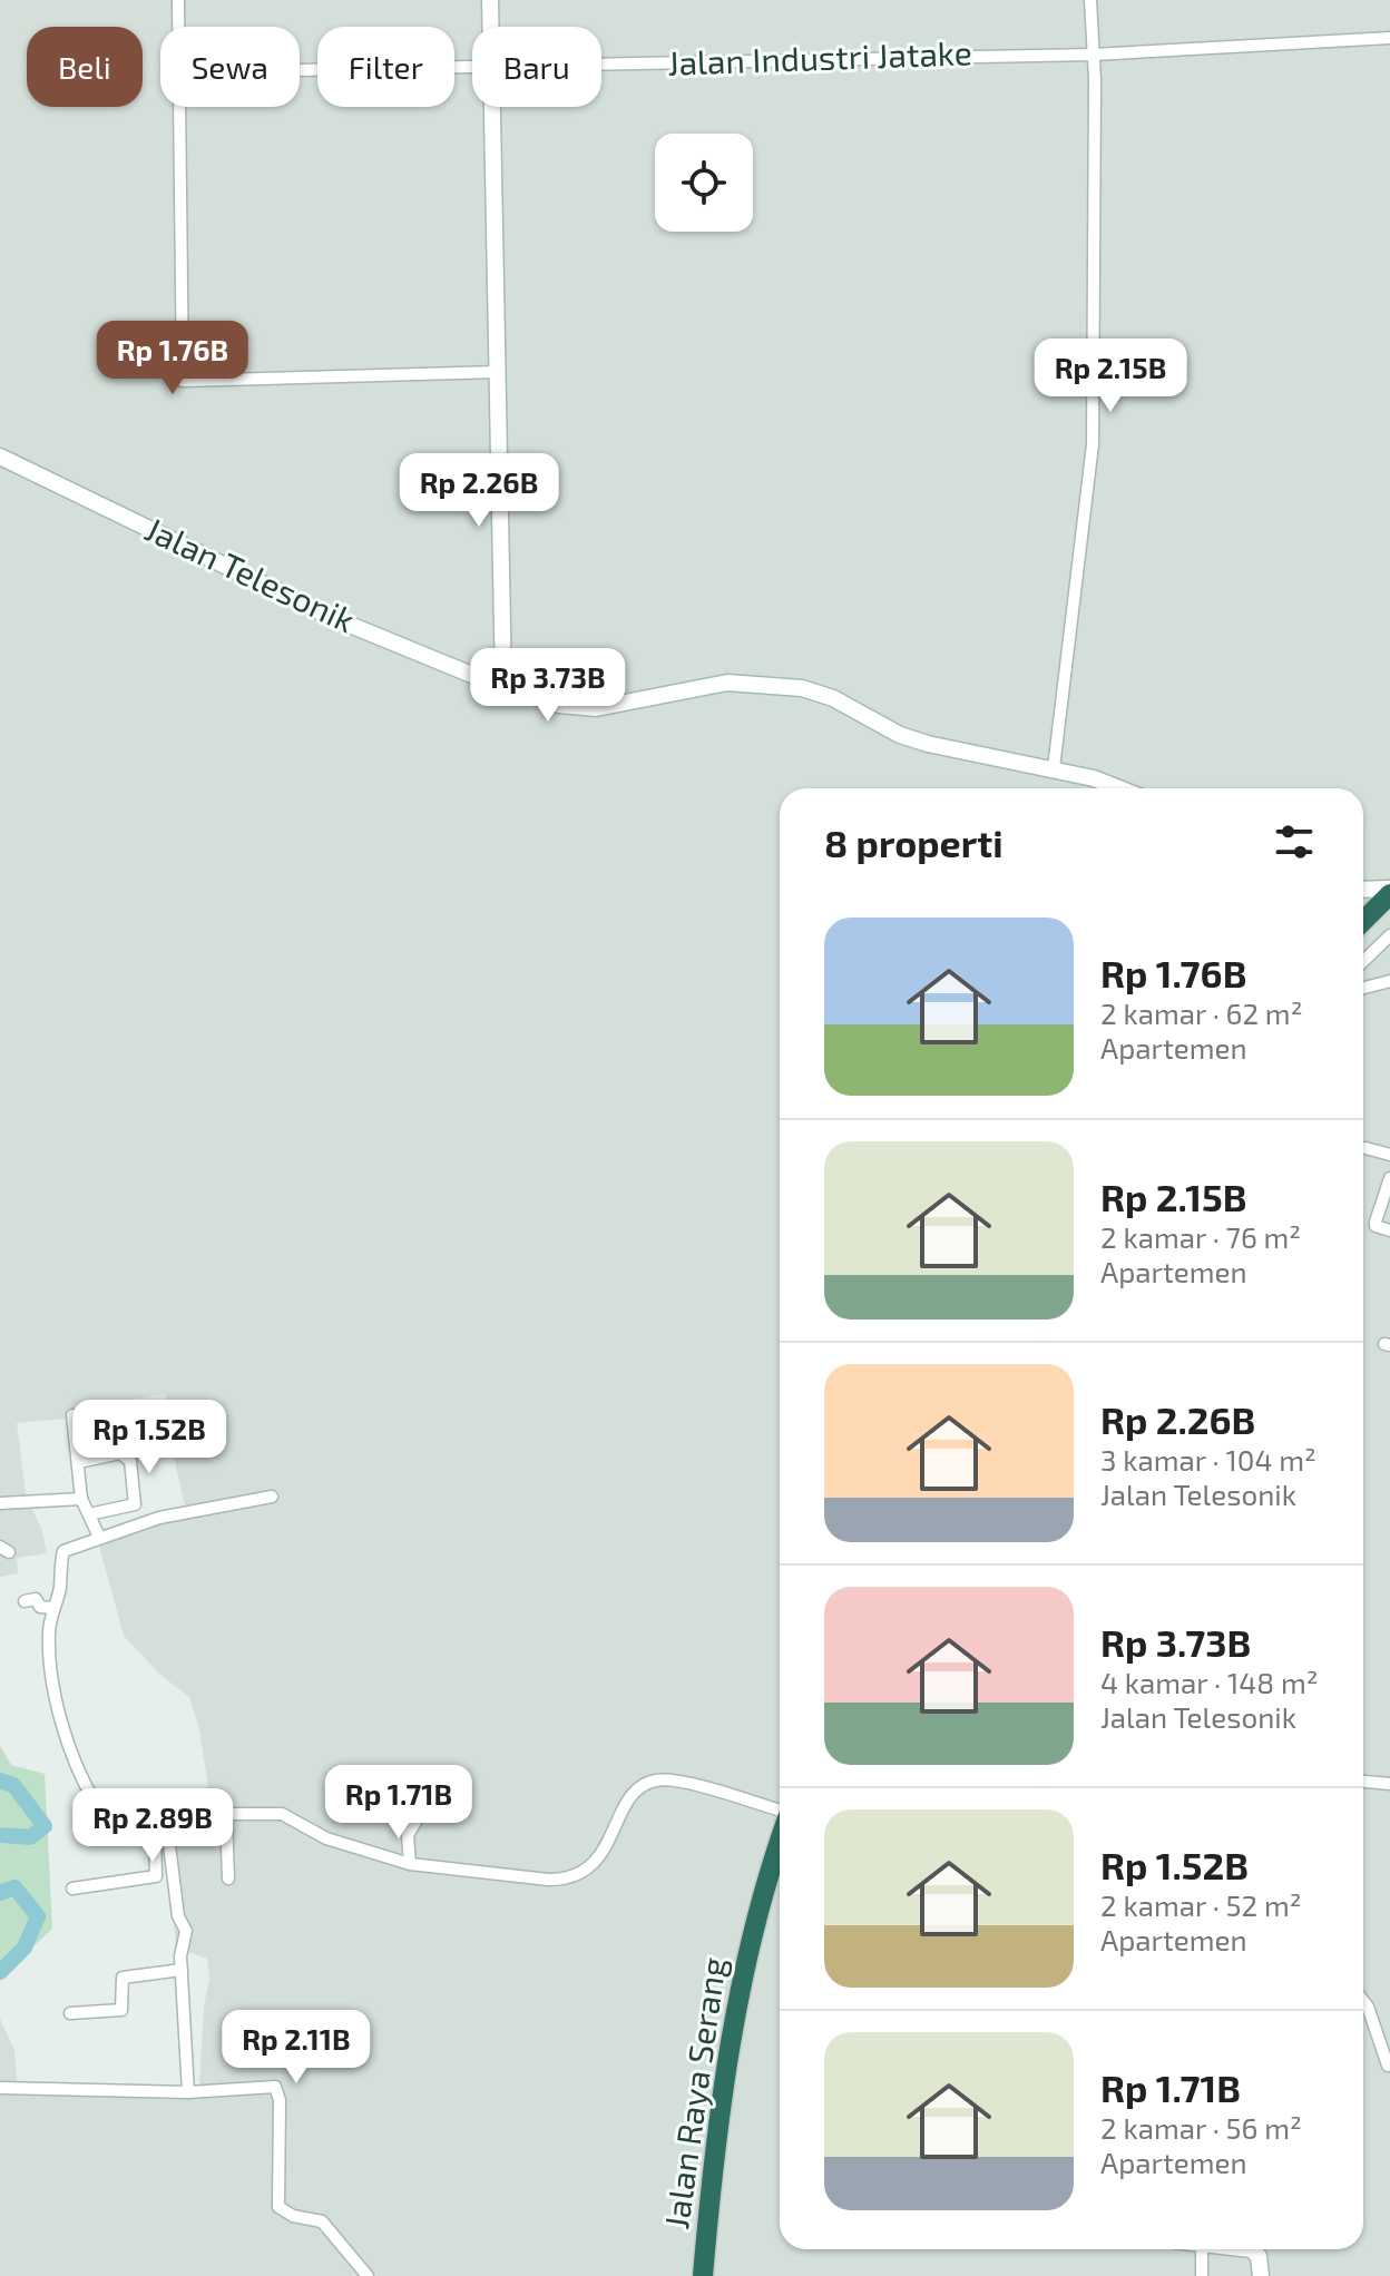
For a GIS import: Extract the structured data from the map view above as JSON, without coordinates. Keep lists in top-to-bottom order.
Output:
{
  "streets": {
    "highway": ["Jalan Raya Serang"],
    "street": ["Jalan Industri Jatake", "Jalan Telesonik"]
  },
  "page": {
    "chip": [
      "Beli",
      "Sewa",
      "Filter",
      "Baru"
    ],
    "price": [
      "Rp 1.76B",
      "Rp 2.15B",
      "Rp 2.26B",
      "Rp 3.73B",
      "Rp 1.52B",
      "Rp 1.71B",
      "Rp 2.89B",
      "Rp 2.11B"
    ],
    "heading": "8 properti",
    "list": [
      {
        "name": "Rp 1.76B",
        "note": "2 kamar · 62 m² · Apartemen"
      },
      {
        "name": "Rp 2.15B",
        "note": "2 kamar · 76 m² · Apartemen"
      },
      {
        "name": "Rp 2.26B",
        "note": "3 kamar · 104 m² · Jalan Telesonik"
      },
      {
        "name": "Rp 3.73B",
        "note": "4 kamar · 148 m² · Jalan Telesonik"
      },
      {
        "name": "Rp 1.52B",
        "note": "2 kamar · 52 m² · Apartemen"
      },
      {
        "name": "Rp 1.71B",
        "note": "2 kamar · 56 m² · Apartemen"
      }
    ]
  }
}
